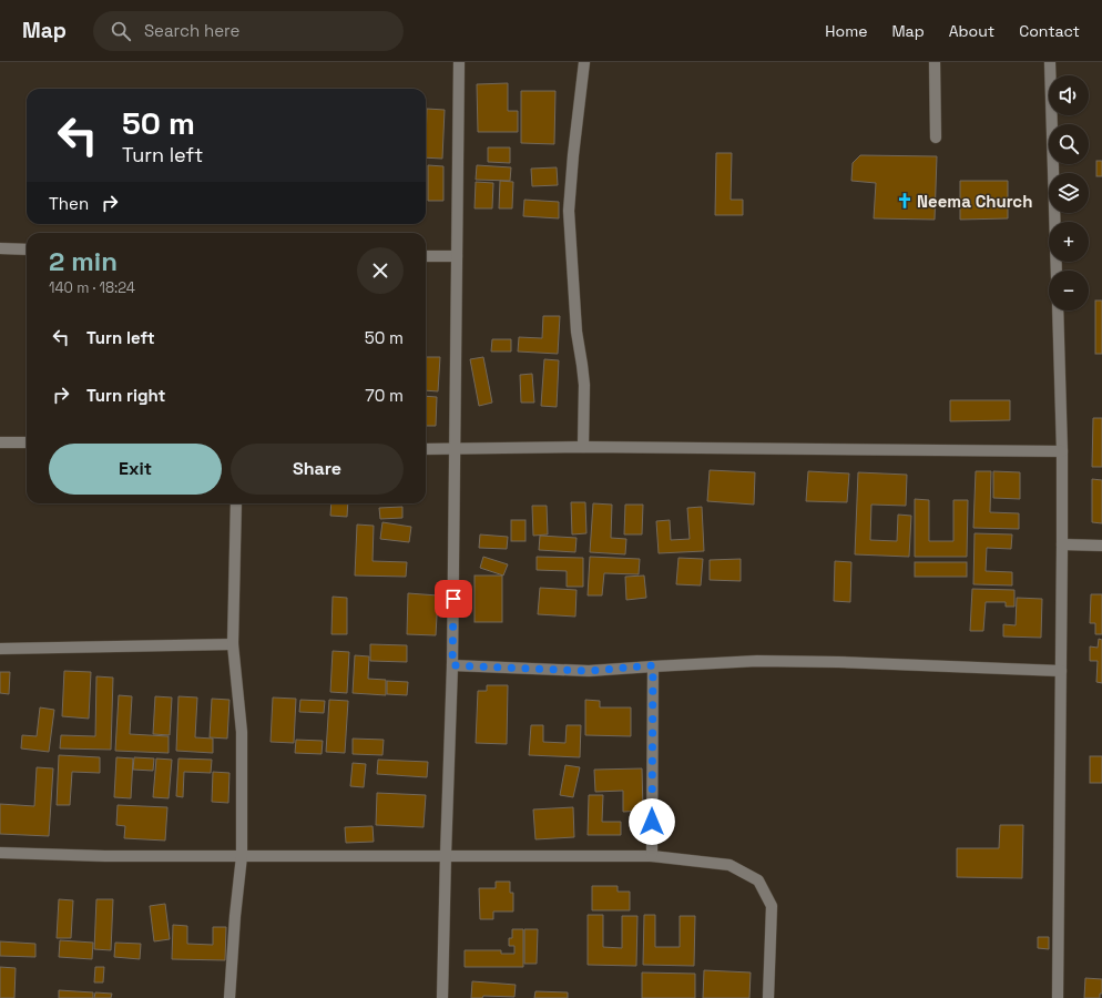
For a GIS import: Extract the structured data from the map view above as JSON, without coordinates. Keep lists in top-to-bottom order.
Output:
{
  "places": {
    "church": ["Neema Church"]
  },
  "page": {
    "header": "Map",
    "search": "Search here",
    "nav": [
      "Home",
      "Map",
      "About",
      "Contact"
    ],
    "map_buttons": ["+", "−"],
    "turn": ["50 m", "Turn left"],
    "then": "Then",
    "heading": ["2 min", "140 m · 18:24"],
    "list": [
      {
        "name": "Turn left",
        "value": "50 m"
      },
      {
        "name": "Turn right",
        "value": "70 m"
      }
    ],
    "buttons": ["Exit", "Share"]
  }
}
